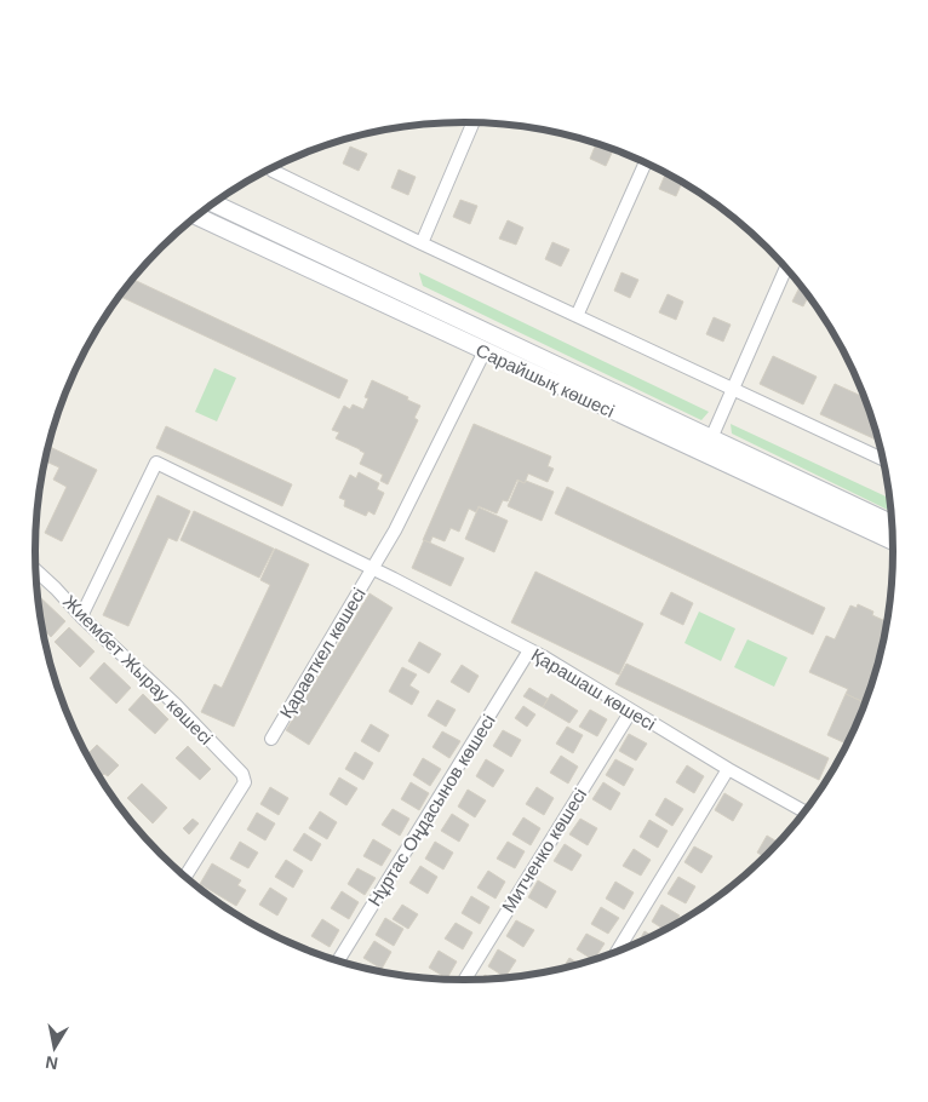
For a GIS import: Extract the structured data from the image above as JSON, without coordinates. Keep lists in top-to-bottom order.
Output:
{
  "streets": {
    "main road": ["Сарайшық көшесі"],
    "street": [
      "Қараөткел көшесі",
      "Жиембет Жырау көшесі",
      "Қарашаш көшесі",
      "Нұртас Оңдасынов көшесі",
      "Митченко көшесі"
    ]
  },
  "crossings": [
    ["Сарайшық көшесі", "Қараөткел көшесі"],
    ["Қараөткел көшесі", "Қарашаш көшесі"],
    ["Жиембет Жырау көшесі", "Қарашаш көшесі"],
    ["Қарашаш көшесі", "Нұртас Оңдасынов көшесі"],
    ["Қарашаш көшесі", "Митченко көшесі"]
  ],
  "north": "bottom"
}
